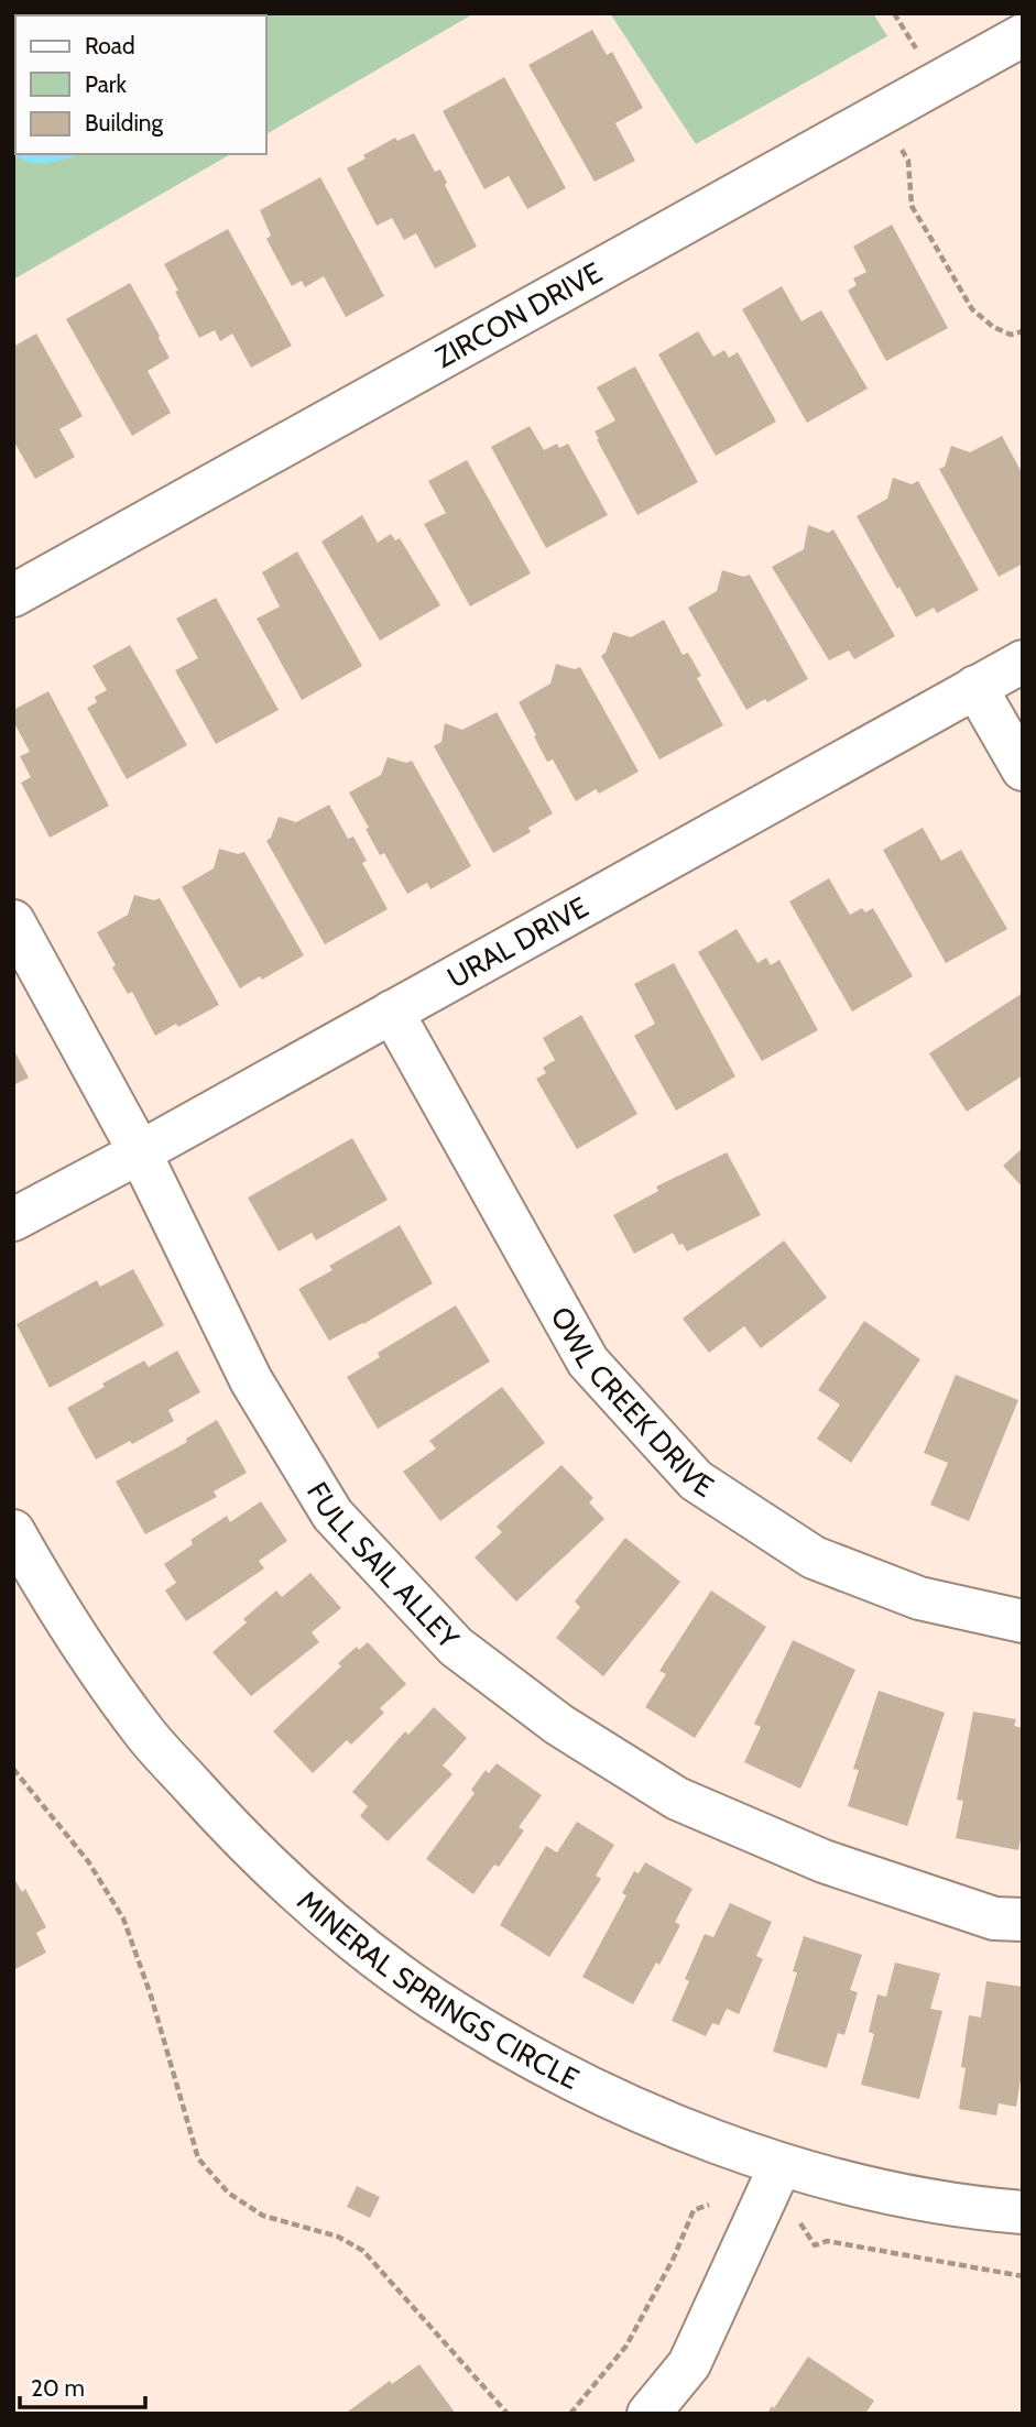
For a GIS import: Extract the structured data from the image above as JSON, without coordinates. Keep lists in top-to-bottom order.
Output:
{
  "streets": {
    "street": [
      "ZIRCON DRIVE",
      "URAL DRIVE",
      "OWL CREEK DRIVE",
      "FULL SAIL ALLEY",
      "MINERAL SPRINGS CIRCLE"
    ]
  },
  "crossings": [
    ["URAL DRIVE", "OWL CREEK DRIVE"],
    ["URAL DRIVE", "FULL SAIL ALLEY"]
  ],
  "legend": ["Road", "Park", "Building"],
  "scale_bar": "20 m"
}
